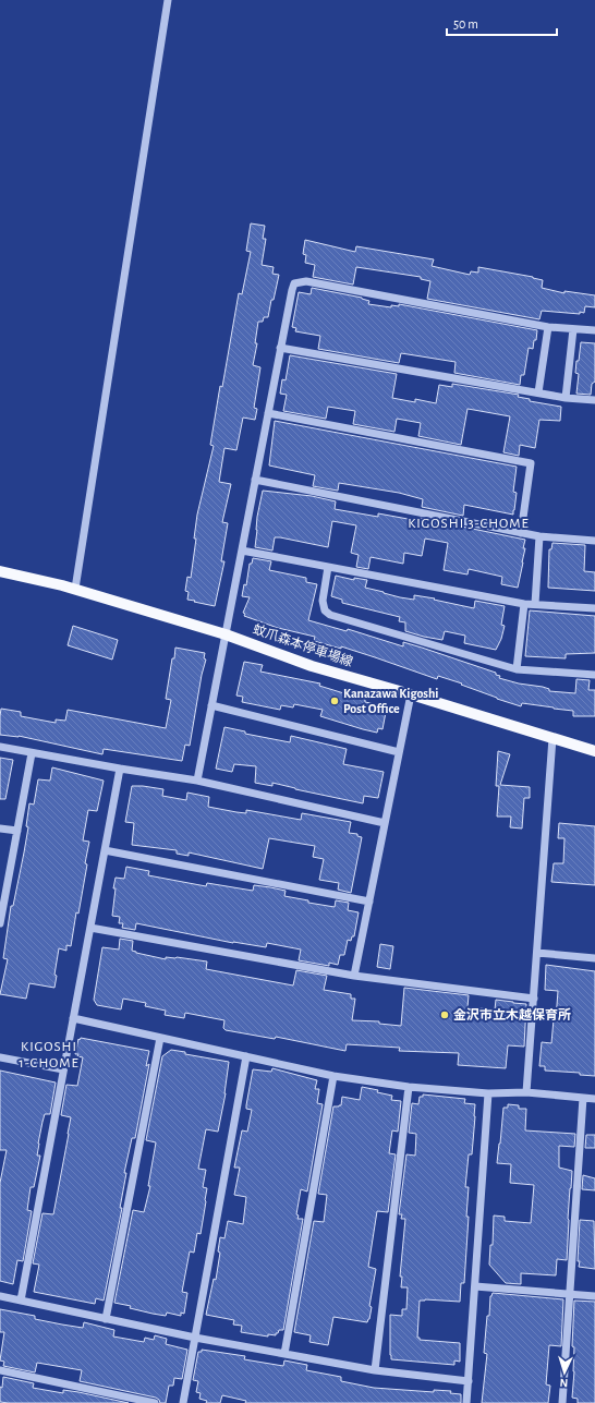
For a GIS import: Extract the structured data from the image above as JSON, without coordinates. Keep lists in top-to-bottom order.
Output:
{
  "streets": {
    "main road": ["蚊爪森本停車場線"]
  },
  "districts": ["KIGOSHI 3-CHOME", "KIGOSHI 1-CHOME"],
  "places": ["Kanazawa Kigoshi Post Office", "金沢市立木越保育所"],
  "scale_bar": "50 m",
  "north": "bottom"
}
